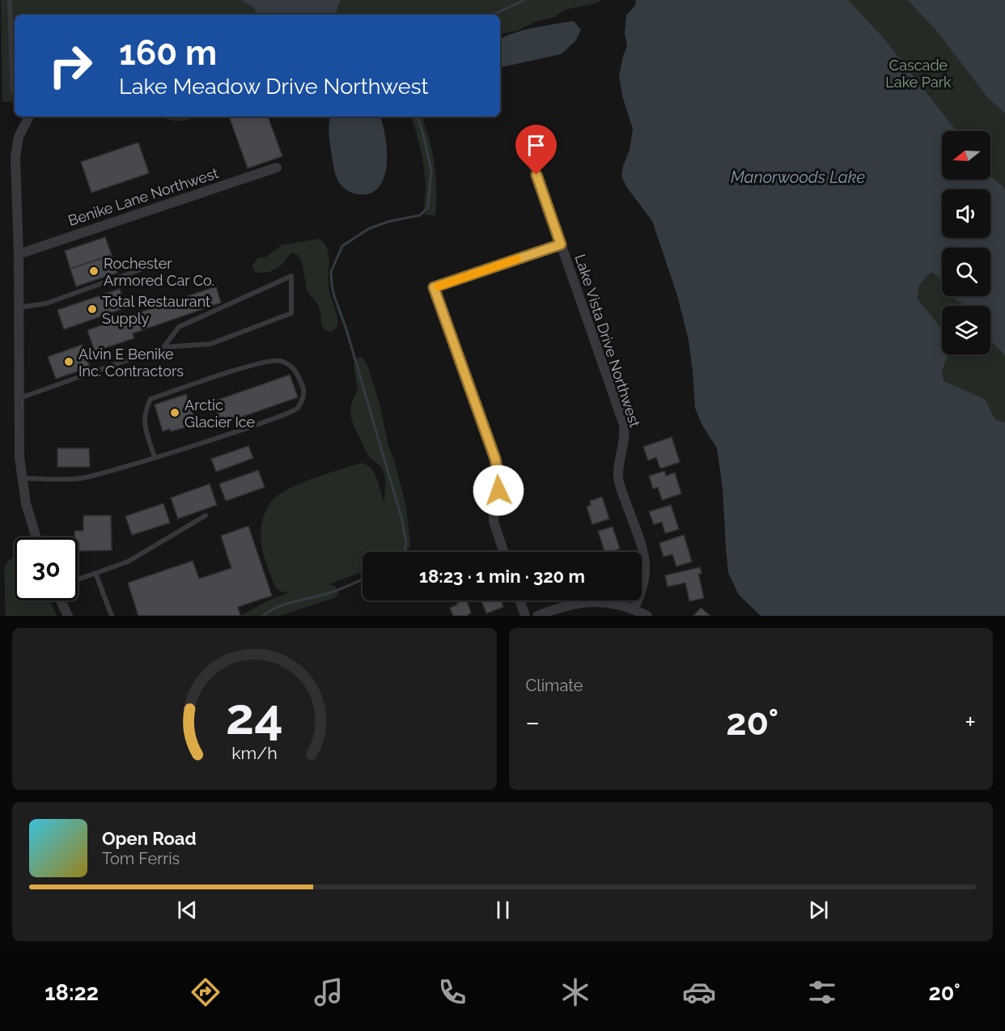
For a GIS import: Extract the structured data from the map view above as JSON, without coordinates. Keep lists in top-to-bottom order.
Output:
{
  "streets": {
    "street": ["Benike Lane Northwest", "Lake Vista Drive Northwest"]
  },
  "water": ["Manorwoods Lake"],
  "parks": ["Cascade Lake Park"],
  "places": [
    "Rochester Armored Car Co.",
    "Total Restaurant Supply",
    "Alvin E Benike Inc. Contractors",
    "Arctic Glacier Ice"
  ],
  "north": "left",
  "page": {
    "turn": ["160 m", "Lake Meadow Drive Northwest"],
    "limit": "30",
    "trip": "18:23 · 1 min · 320 m",
    "tile": "Climate",
    "heat": ["−", "20°", "+"],
    "song": ["Open Road", "Tom Ferris"],
    "tabs": ["18:22", "20°"],
    "gauge": ["24", "km/h"]
  }
}
